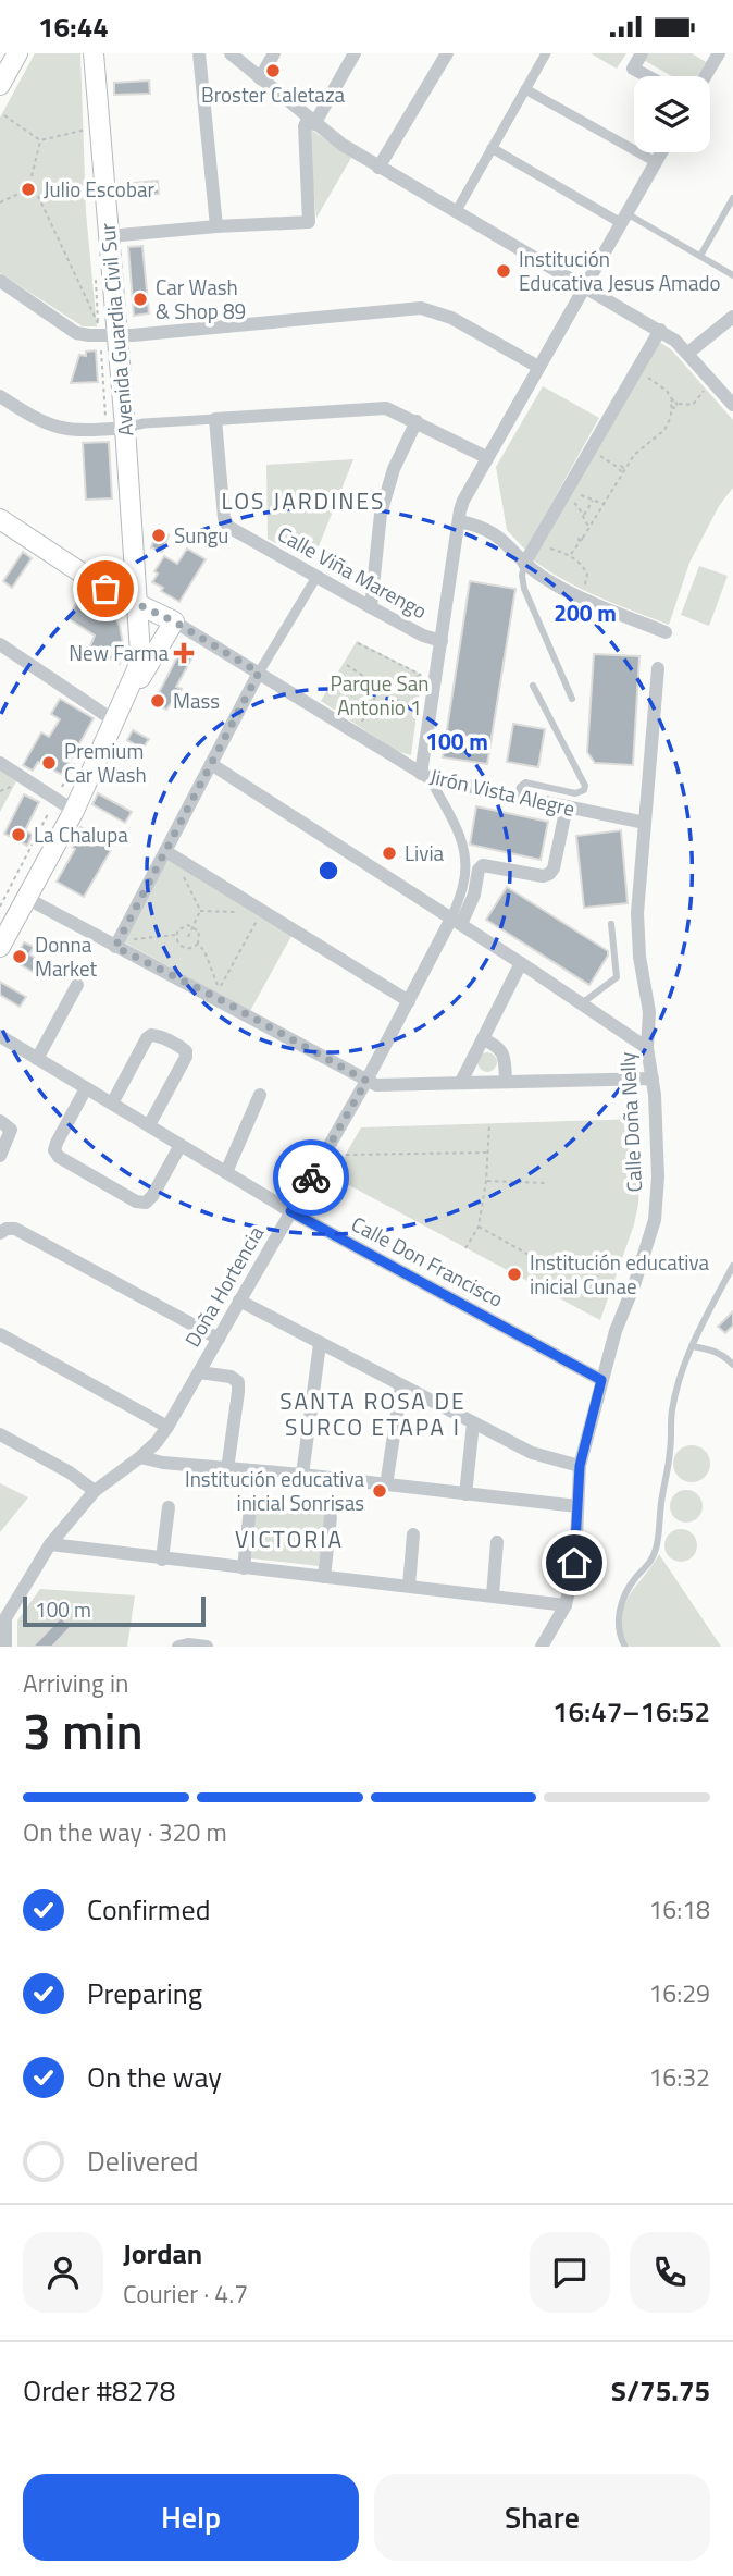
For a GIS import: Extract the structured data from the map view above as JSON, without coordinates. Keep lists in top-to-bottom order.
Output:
{
  "streets": {
    "main road": ["Avenida Guardia Civil Sur"],
    "street": [
      "Calle Viña Marengo",
      "Jirón Vista Alegre",
      "Calle Doña Nelly",
      "Calle Don Francisco",
      "Doña Hortencia"
    ]
  },
  "crossings": [
    ["Avenida Guardia Civil Sur", "Jirón Vista Alegre"],
    ["Jirón Vista Alegre", "Calle Doña Nelly"],
    ["Jirón Vista Alegre", "Doña Hortencia"],
    ["Calle Doña Nelly", "Calle Don Francisco"],
    ["Calle Don Francisco", "Doña Hortencia"]
  ],
  "districts": ["LOS JARDINES", "SANTA ROSA DE SURCO ETAPA I", "VICTORIA"],
  "parks": ["Parque San Antonio 1"],
  "places": {
    "other": [
      "Broster Caletaza",
      "Julio Escobar",
      "Institución Educativa Jesus Amado",
      "Car Wash & Shop 89",
      "Sungu",
      "Mass",
      "Premium Car Wash",
      "La Chalupa",
      "Livia",
      "Donna Market",
      "Institución educativa inicial Cunae",
      "Institución educativa inicial Sonrisas"
    ],
    "health": ["New Farma"]
  },
  "scale_bar": "100 m",
  "page": {
    "status": "16:44",
    "scale": "100 m",
    "heading": ["3 min", "Arriving in", "16:47–16:52"],
    "panel": [
      "Jordan",
      "Courier · 4.7",
      "Order #8278",
      "S/75.75"
    ],
    "bar": "On the way · 320 m",
    "list": [
      ["Confirmed", "16:18"],
      ["Preparing", "16:29"],
      ["On the way", "16:32"],
      "Delivered"
    ],
    "buttons": ["Help", "Share"]
  },
  "rings": ["200 m", "100 m"]
}
